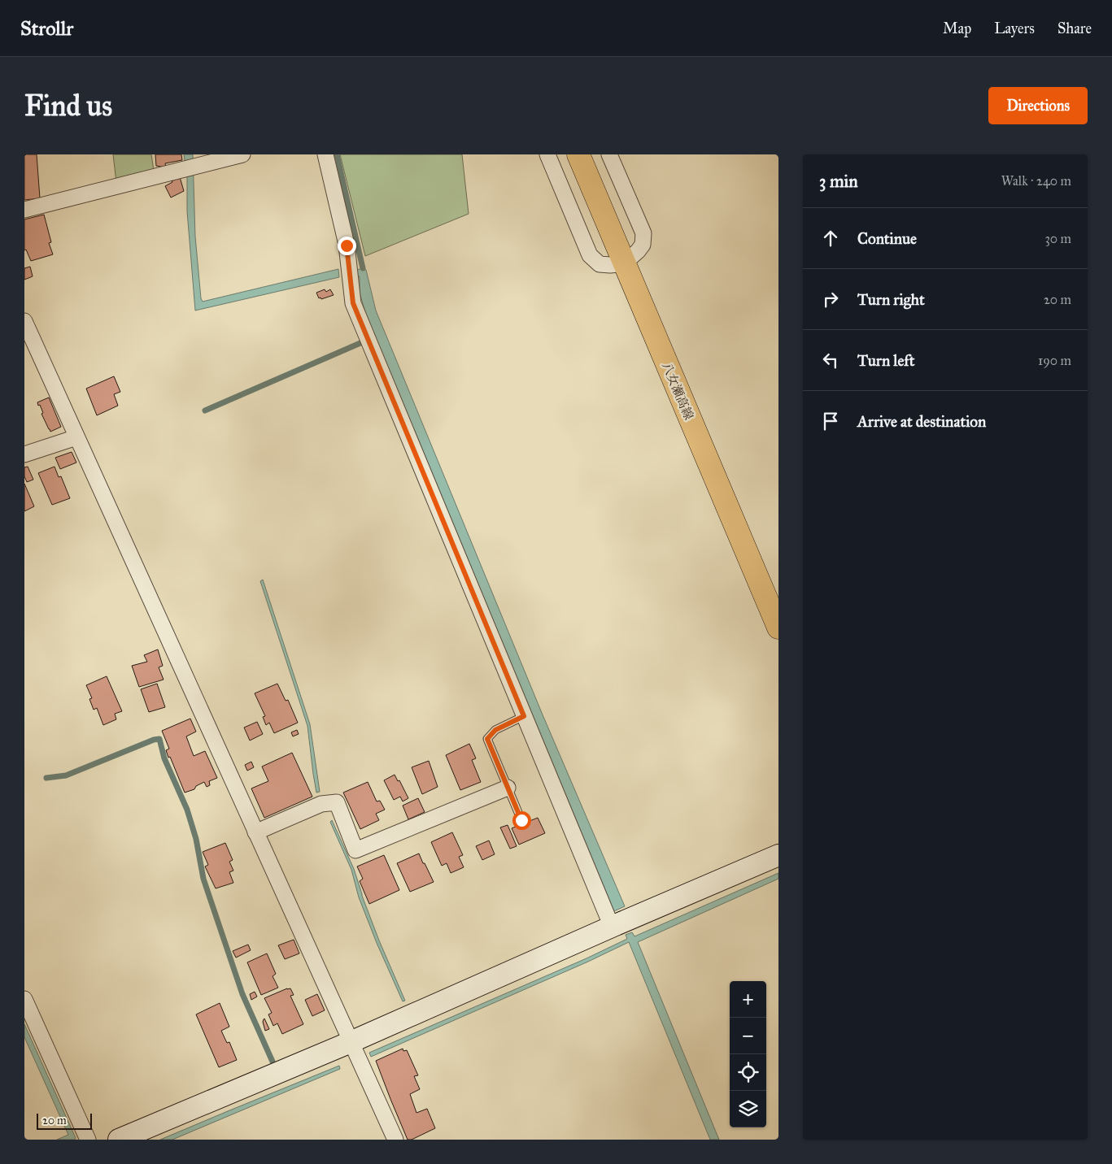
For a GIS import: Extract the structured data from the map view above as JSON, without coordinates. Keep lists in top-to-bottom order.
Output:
{
  "streets": {
    "main road": ["八女瀬高線"]
  },
  "scale_bar": "20 m",
  "page": {
    "header": "Strollr",
    "nav": ["Map", "Layers", "Share"],
    "buttons": "Directions",
    "title": "Find us",
    "heading": ["3 min", "Walk · 240 m"],
    "list": [
      ["Continue", "30 m"],
      ["Turn right", "20 m"],
      ["Turn left", "190 m"],
      "Arrive at destination"
    ],
    "map_buttons": ["+", "−"],
    "scale": "20 m"
  }
}
